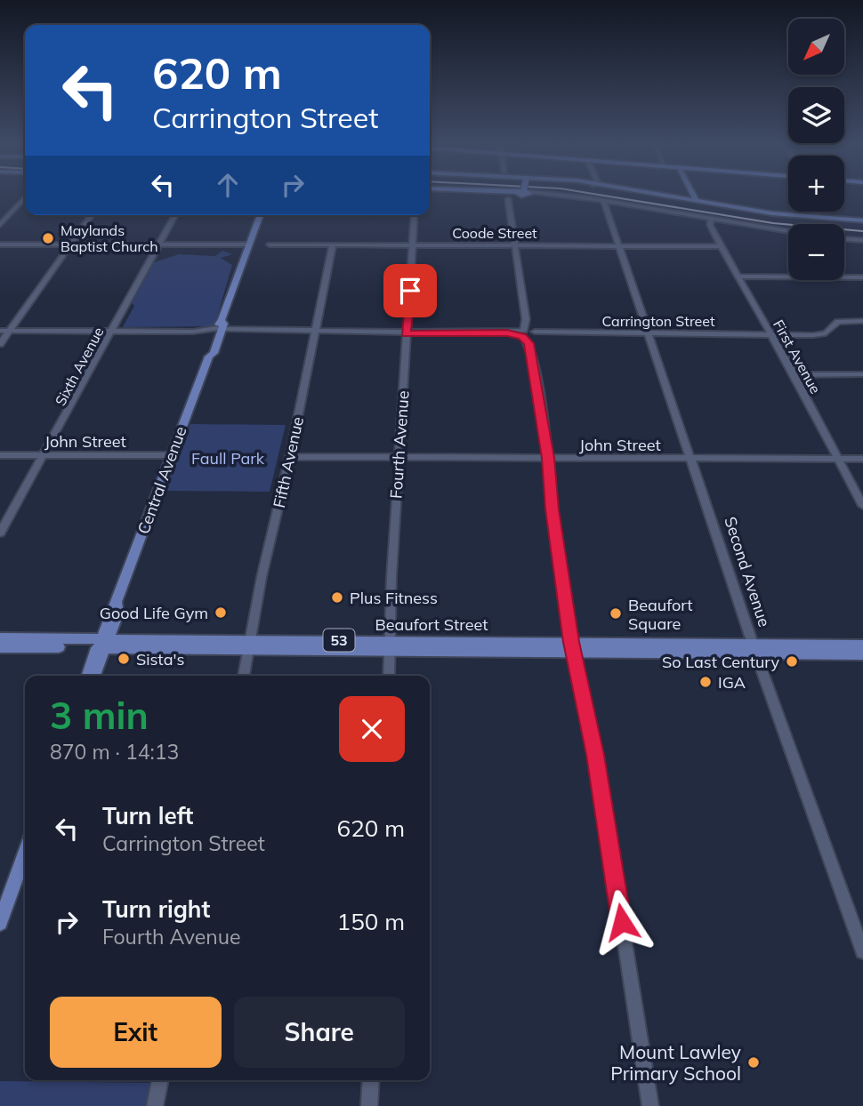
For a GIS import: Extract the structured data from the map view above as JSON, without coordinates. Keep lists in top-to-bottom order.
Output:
{
  "streets": {
    "main road": ["Central Avenue", "Beaufort Street", "53"],
    "street": [
      "Coode Street",
      "Carrington Street",
      "First Avenue",
      "Sixth Avenue",
      "John Street",
      "Fourth Avenue",
      "Fifth Avenue",
      "Second Avenue"
    ]
  },
  "crossings": [
    ["Coode Street", "First Avenue"],
    ["Coode Street", "Fourth Avenue"],
    ["Coode Street", "Fifth Avenue"],
    ["Coode Street", "Second Avenue"],
    ["Carrington Street", "First Avenue"],
    ["Carrington Street", "Sixth Avenue"],
    ["Carrington Street", "Fourth Avenue"],
    ["Carrington Street", "Fifth Avenue"],
    ["Carrington Street", "Central Avenue"],
    ["Carrington Street", "Second Avenue"],
    ["First Avenue", "John Street"],
    ["Sixth Avenue", "John Street"],
    ["John Street", "Fourth Avenue"],
    ["John Street", "Fifth Avenue"],
    ["John Street", "Central Avenue"],
    ["John Street", "Second Avenue"],
    ["Fourth Avenue", "Beaufort Street"],
    ["Fifth Avenue", "Beaufort Street"],
    ["Central Avenue", "Beaufort Street"],
    ["Second Avenue", "Beaufort Street"]
  ],
  "parks": ["Faull Park"],
  "places": [
    "Maylands Baptist Church",
    "Plus Fitness",
    "Good Life Gym",
    "Beaufort Square",
    "Sista's",
    "So Last Century",
    "IGA",
    "Mount Lawley Primary School"
  ],
  "north": "bottom left",
  "page": {
    "map_buttons": ["+", "−"],
    "turn": ["620 m", "Carrington Street"],
    "heading": ["3 min", "870 m · 14:13"],
    "list": [
      {
        "name": "Turn left",
        "note": "Carrington Street",
        "value": "620 m"
      },
      {
        "name": "Turn right",
        "note": "Fourth Avenue",
        "value": "150 m"
      }
    ],
    "buttons": ["Exit", "Share"]
  }
}
